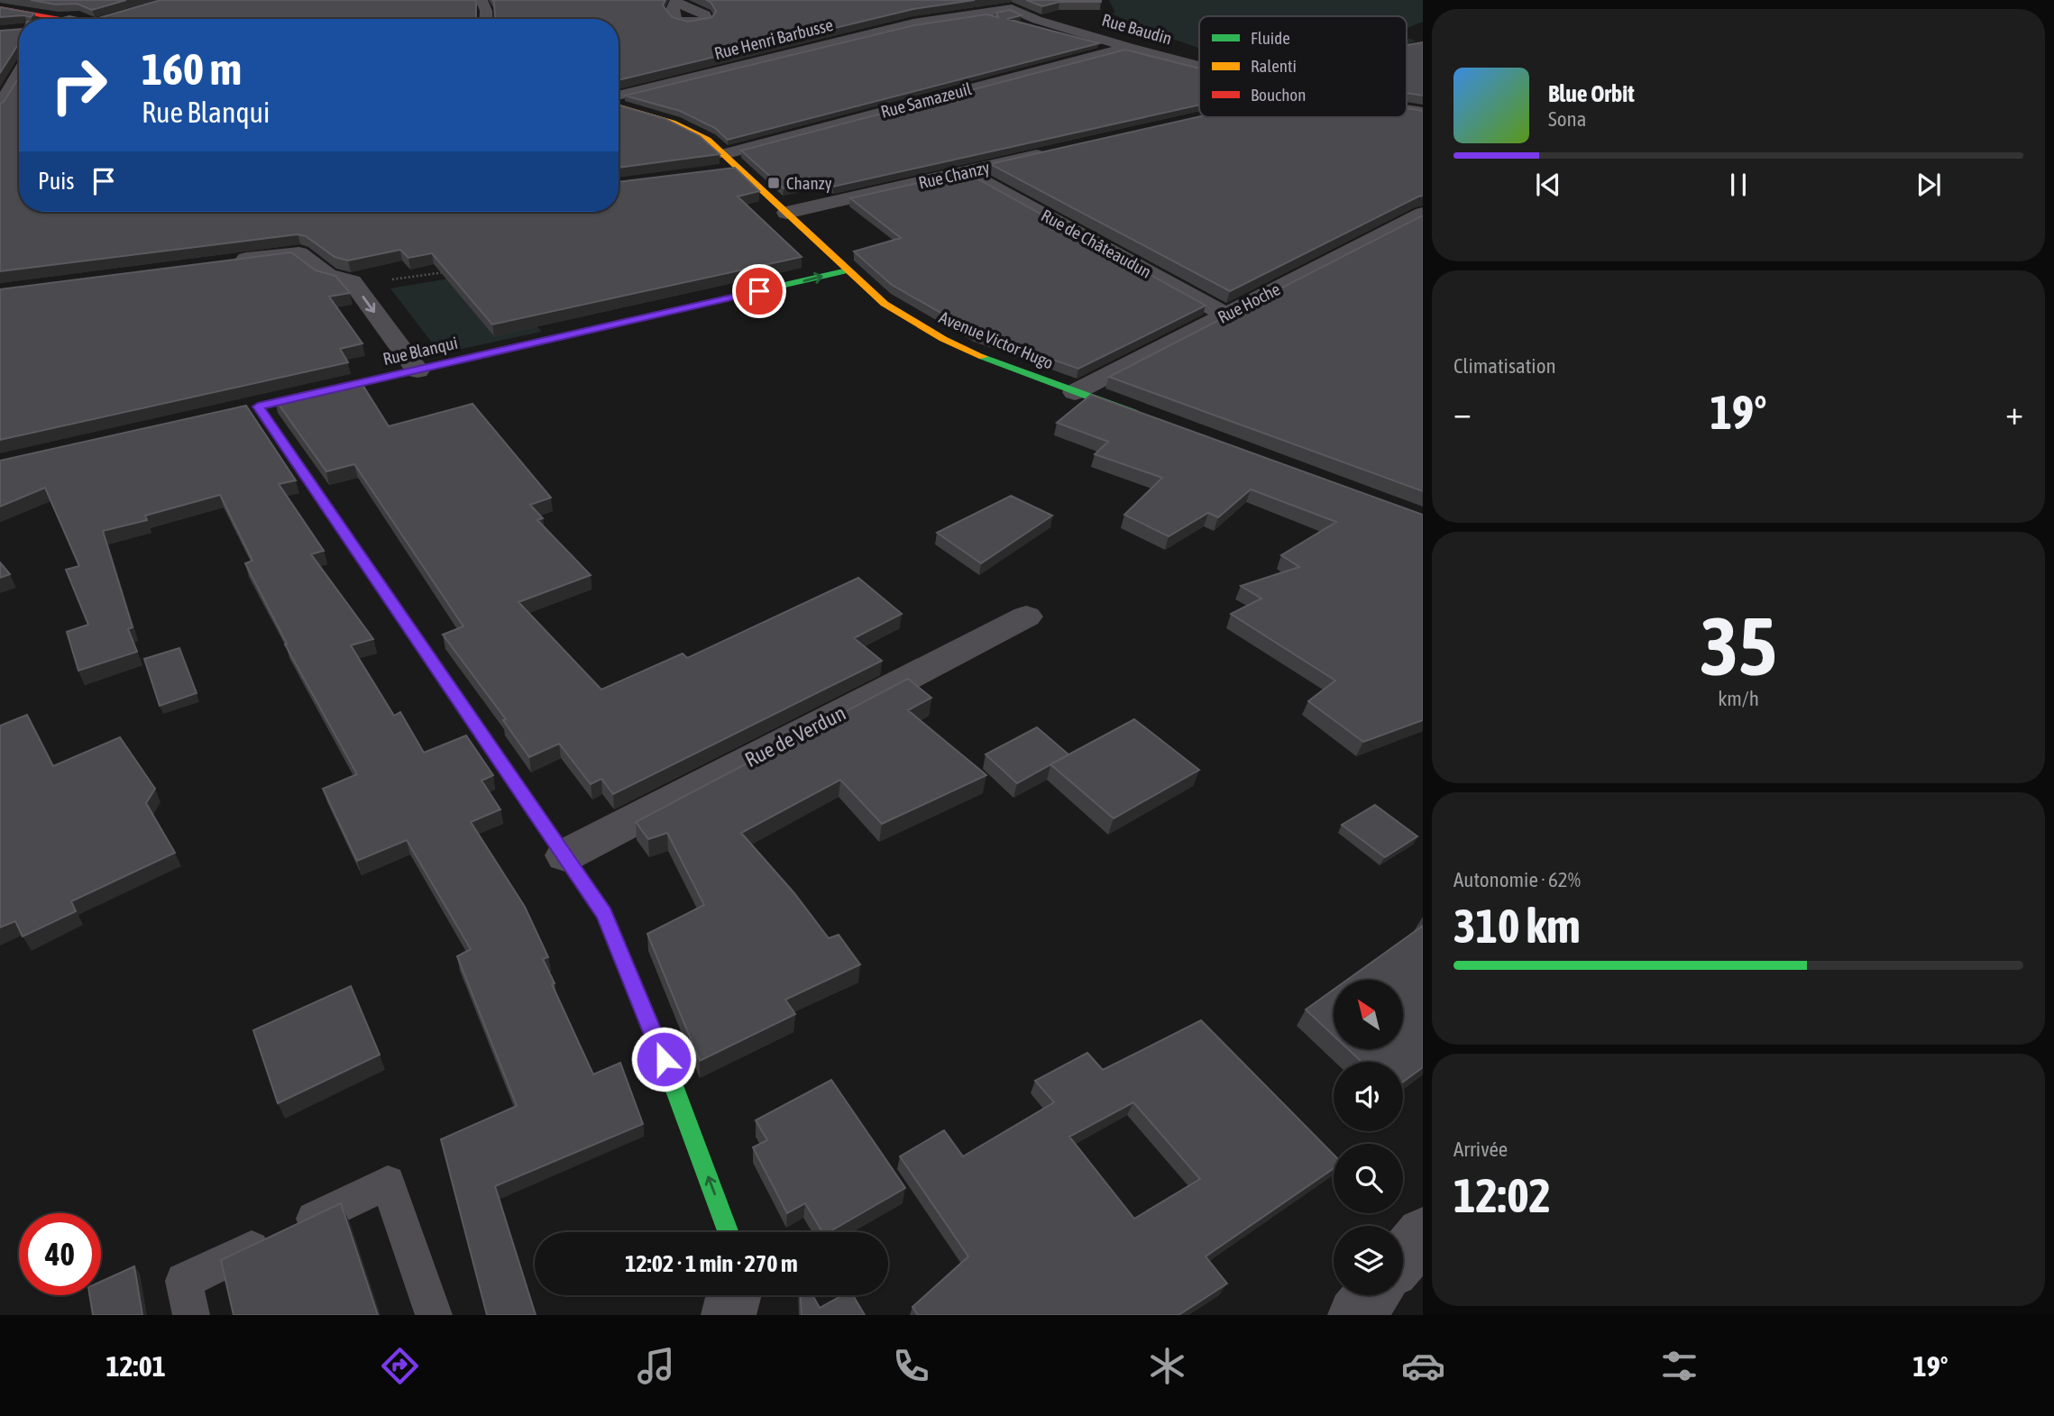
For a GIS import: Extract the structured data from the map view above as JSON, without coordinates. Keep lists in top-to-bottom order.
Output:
{
  "streets": {
    "street": [
      "Rue Baudin",
      "Rue Henri Barbusse",
      "Rue Samazeuil",
      "Rue Chanzy",
      "Rue de Châteaudun",
      "Rue Hoche",
      "Avenue Victor Hugo",
      "Rue Blanqui",
      "Rue de Verdun"
    ]
  },
  "crossings": [
    ["Rue Baudin", "Rue Henri Barbusse"],
    ["Rue Baudin", "Rue Samazeuil"],
    ["Rue Chanzy", "Rue de Châteaudun"],
    ["Rue Chanzy", "Avenue Victor Hugo"],
    ["Rue de Châteaudun", "Rue Hoche"],
    ["Rue Hoche", "Avenue Victor Hugo"],
    ["Avenue Victor Hugo", "Rue Blanqui"]
  ],
  "one_way": ["Rue Blanqui"],
  "places": {
    "transit": ["Chanzy"]
  },
  "legend": ["Fluide", "Ralenti", "Bouchon"],
  "north": "top left",
  "page": {
    "turn": ["160 m", "Rue Blanqui"],
    "song": ["Blue Orbit", "Sona"],
    "then": "Puis",
    "tile": [
      "Climatisation",
      ["35", "km/h"],
      ["Autonomie · 62%", "310 km"],
      ["Arrivée", "12:02"]
    ],
    "heat": ["−", "19°", "+"],
    "limit": "40",
    "trip": "12:02 · 1 min · 270 m",
    "tabs": ["12:01", "19°"]
  }
}
